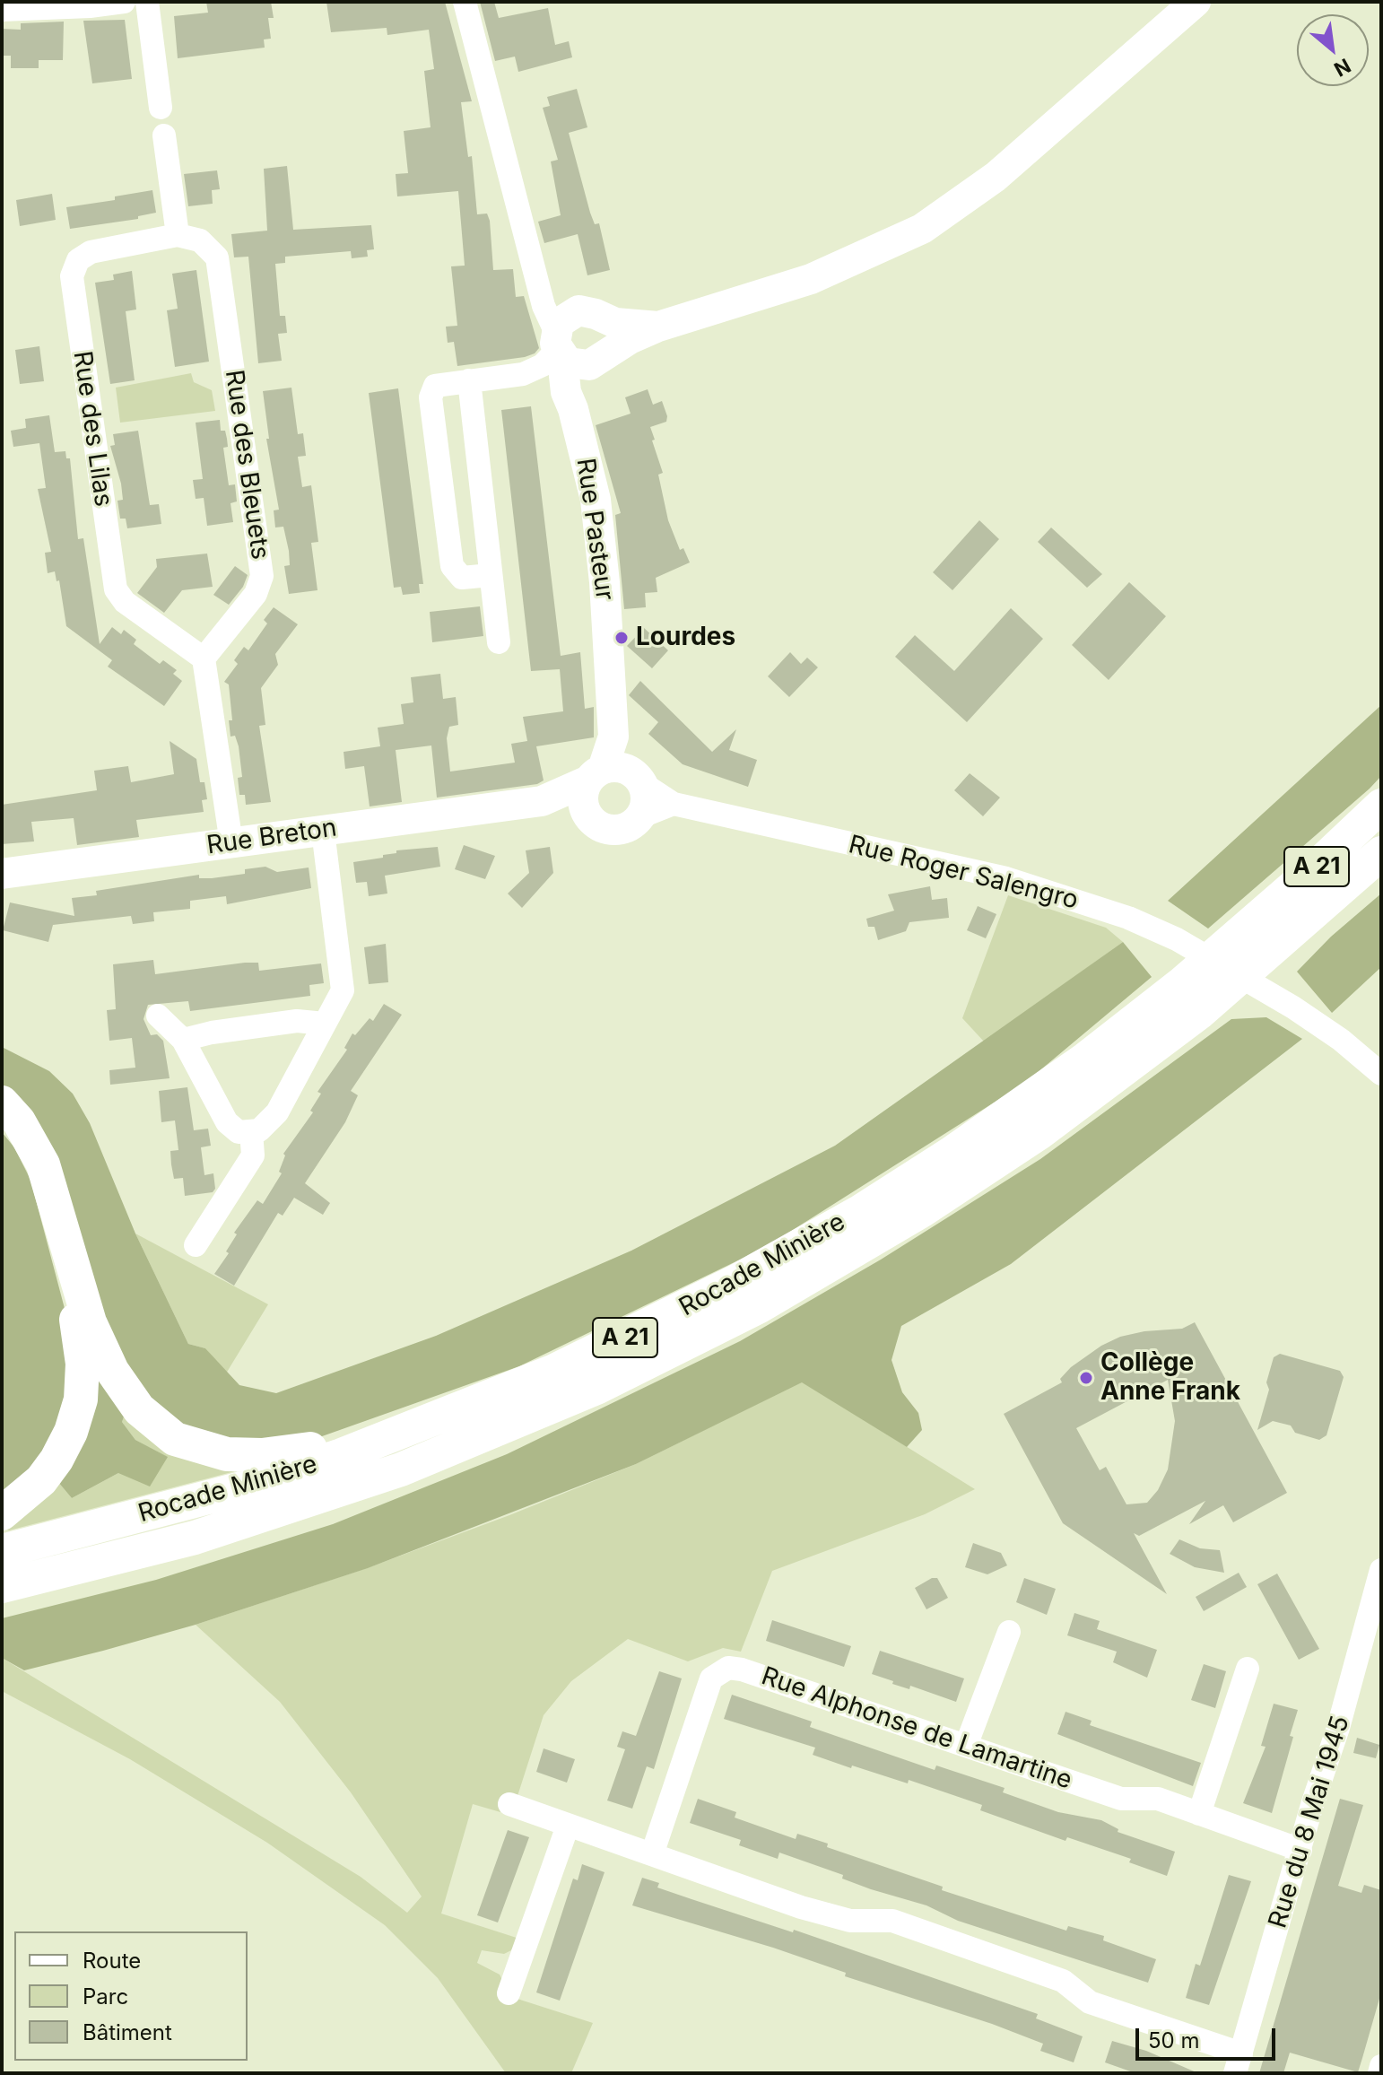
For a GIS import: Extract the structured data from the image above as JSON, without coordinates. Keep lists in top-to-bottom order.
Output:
{
  "streets": {
    "highway": ["A 21", "Rocade Minière"],
    "main road": ["Rue Pasteur", "Rue Breton"],
    "street": [
      "Rue des Lilas",
      "Rue des Bleuets",
      "Rue Roger Salengro",
      "Rue Alphonse de Lamartine",
      "Rue du 8 Mai 1945"
    ]
  },
  "crossings": [
    ["Rue des Lilas", "Rue des Bleuets"],
    ["Rue Pasteur", "Rue Breton"],
    ["Rue Pasteur", "Rue Roger Salengro"],
    ["Rue Breton", "Rue Roger Salengro"],
    ["Rue Alphonse de Lamartine", "Rue du 8 Mai 1945"]
  ],
  "places": ["Lourdes", "Collège Anne Frank"],
  "legend": ["Route", "Parc", "Bâtiment"],
  "scale_bar": "50 m",
  "north": "bottom right"
}
